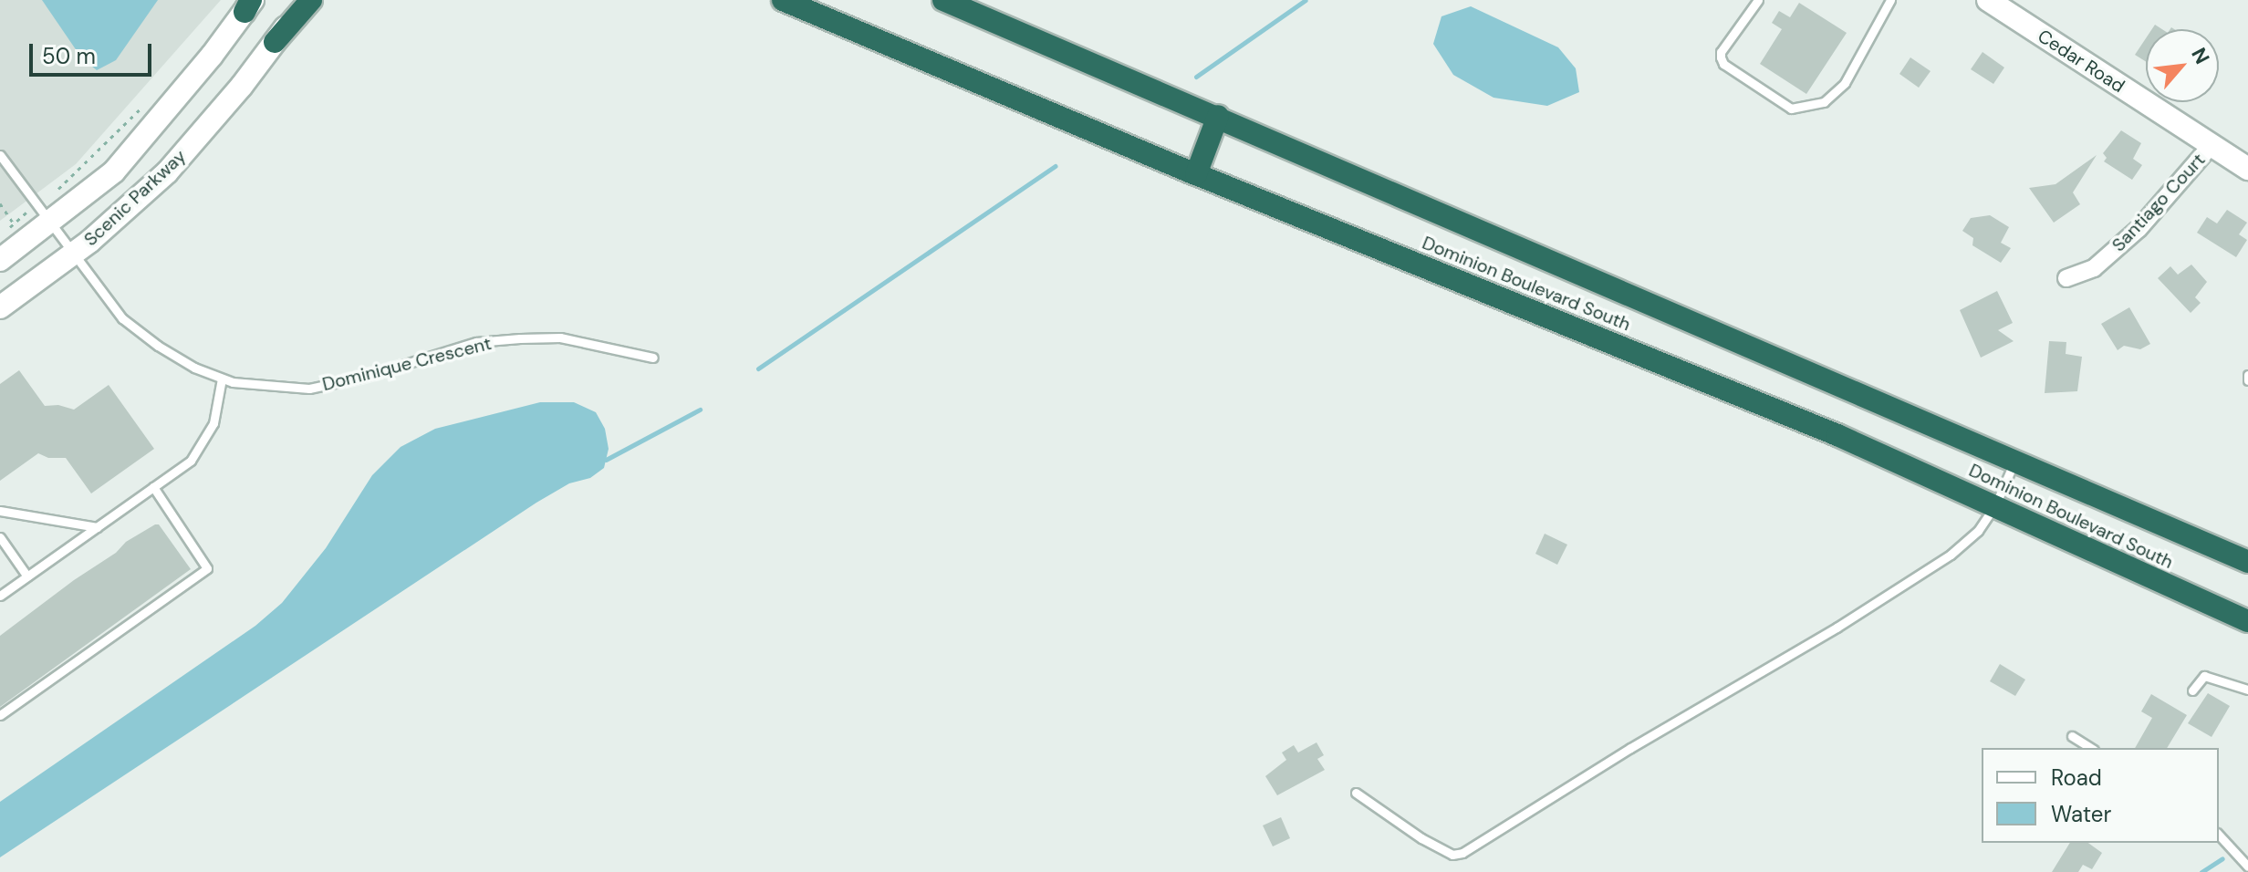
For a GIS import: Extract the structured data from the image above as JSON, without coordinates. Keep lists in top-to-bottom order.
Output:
{
  "streets": {
    "highway": ["Dominion Boulevard South"],
    "street": ["Cedar Road", "Scenic Parkway", "Santiago Court"],
    "lane": ["Dominique Crescent"]
  },
  "crossings": [
    ["Cedar Road", "Santiago Court"],
    ["Scenic Parkway", "Dominique Crescent"]
  ],
  "legend": ["Road", "Water"],
  "scale_bar": "50 m",
  "north": "top right"
}
